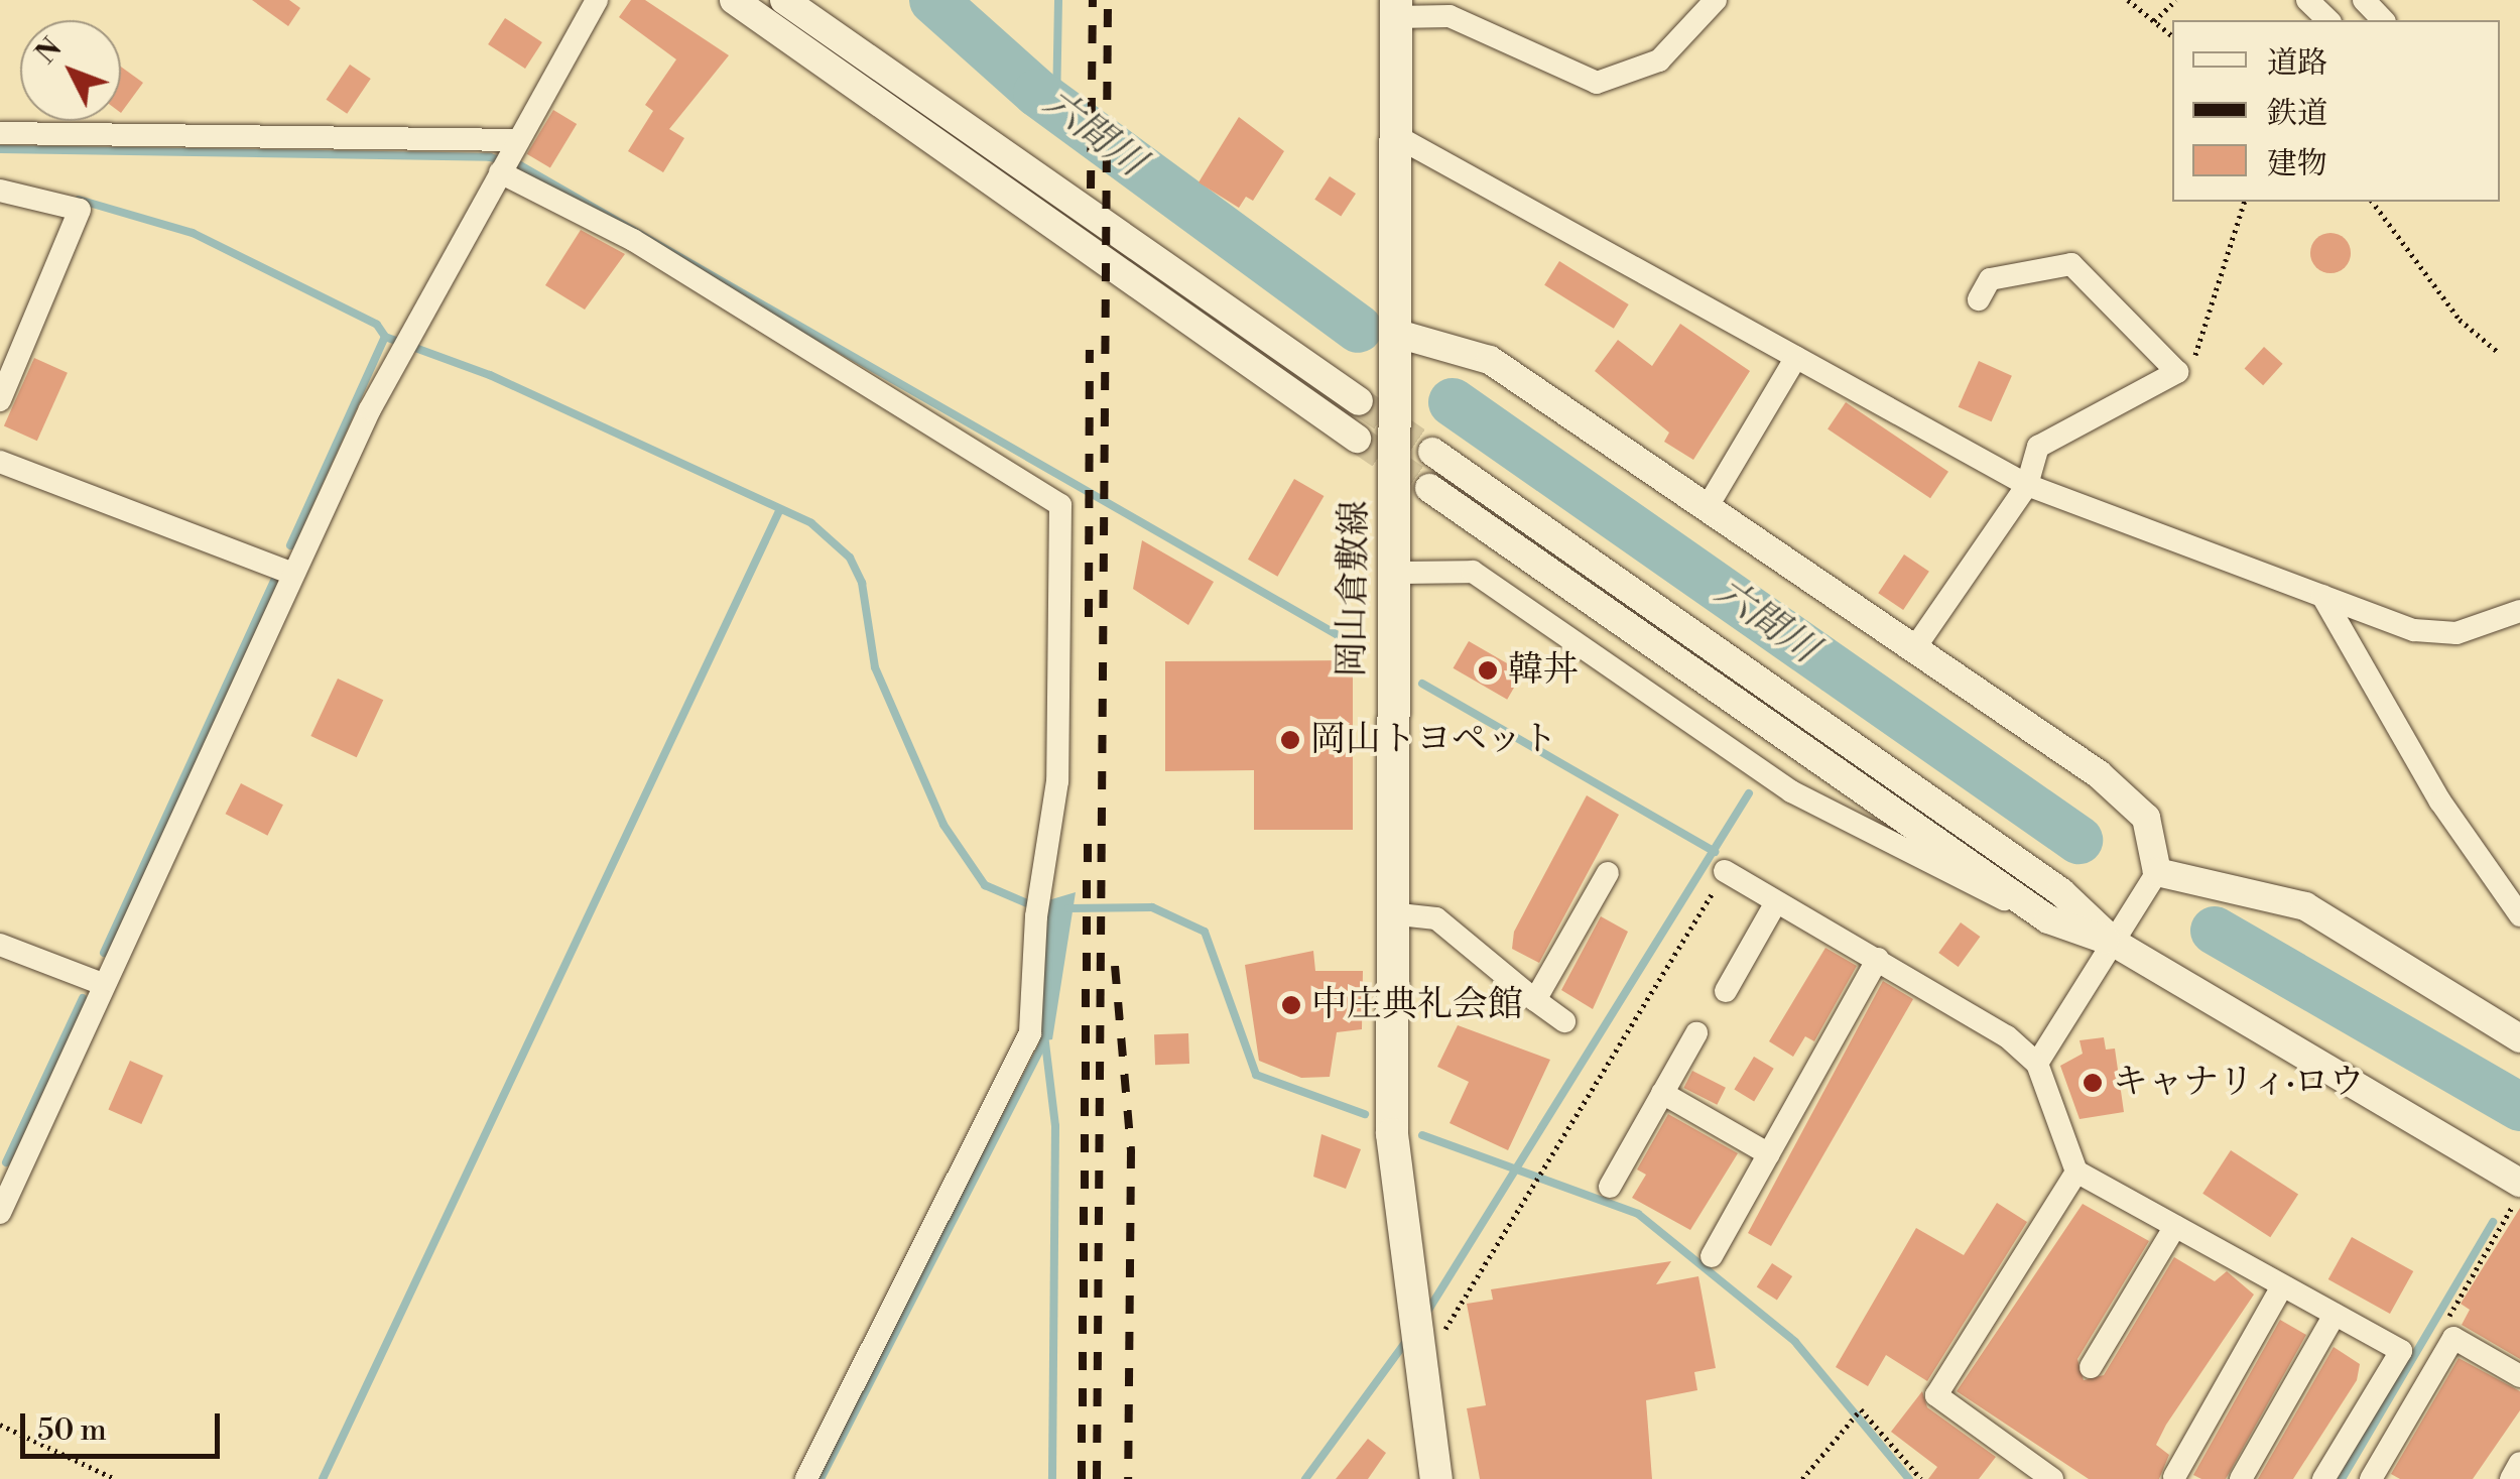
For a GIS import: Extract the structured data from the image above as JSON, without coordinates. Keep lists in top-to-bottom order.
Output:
{
  "streets": {
    "main road": ["岡山倉敷線"]
  },
  "water": ["六間川"],
  "places": [
    "韓丼",
    "岡山トヨペット",
    "中庄典礼会館",
    "キャナリィ·ロウ"
  ],
  "legend": ["道路", "鉄道", "建物"],
  "scale_bar": "50 m",
  "north": "top left"
}
